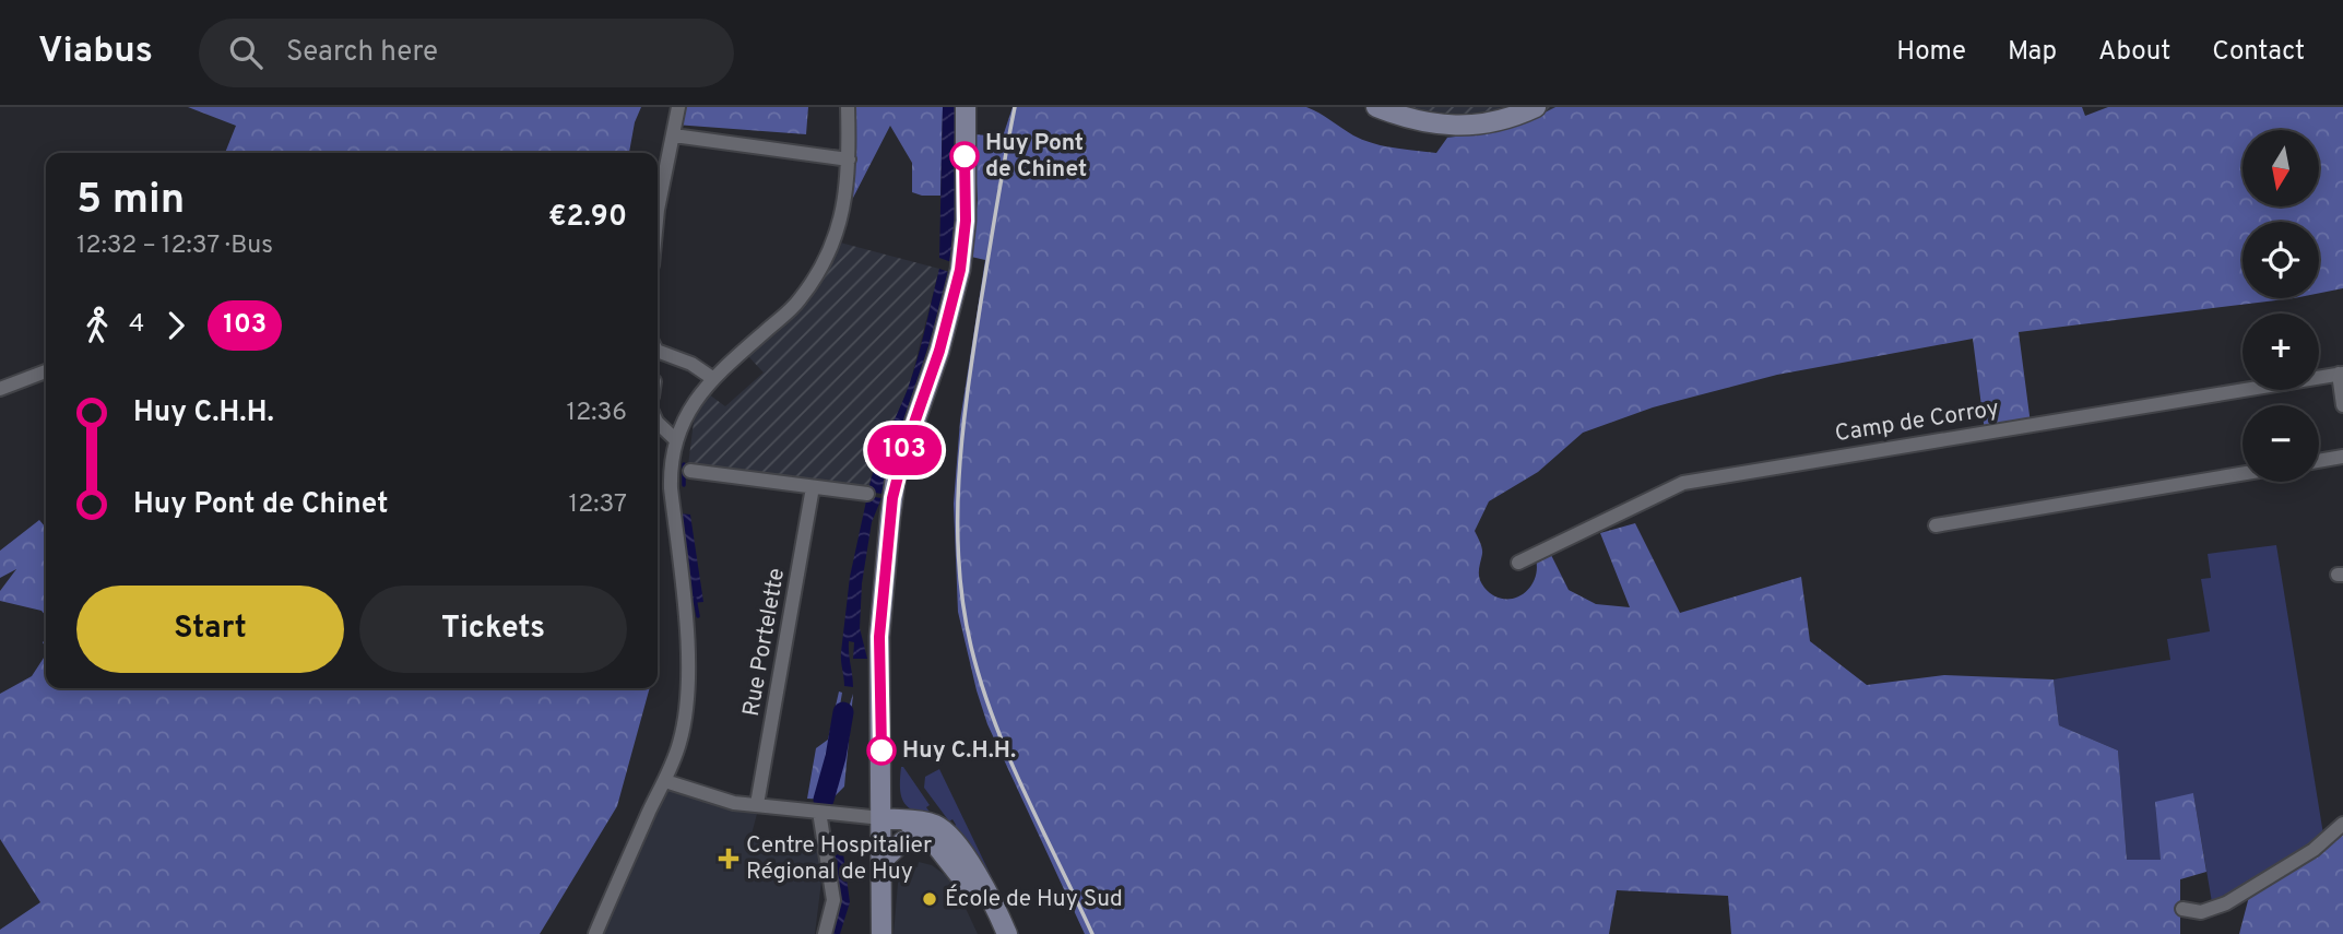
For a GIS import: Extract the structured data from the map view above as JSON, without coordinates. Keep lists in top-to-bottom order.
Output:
{
  "streets": {
    "street": ["Camp de Corroy", "Rue Portelette"]
  },
  "places": {
    "other": ["Huy Pont de Chinet", "Huy C.H.H.", "École de Huy Sud"],
    "health": ["Centre Hospitalier Régional de Huy"]
  },
  "lines": ["bus line 103"],
  "north": "bottom",
  "page": {
    "header": "Viabus",
    "search": "Search here",
    "nav": [
      "Home",
      "Map",
      "About",
      "Contact"
    ],
    "on_map": "103",
    "map_buttons": ["+", "−"],
    "heading": ["5 min", "12:32 – 12:37 · Bus", "€2.90"],
    "legs": ["4", "103"],
    "list": [
      {
        "name": "Huy C.H.H.",
        "value": "12:36"
      },
      {
        "name": "Huy Pont de Chinet",
        "value": "12:37"
      }
    ],
    "buttons": ["Start", "Tickets"]
  }
}
